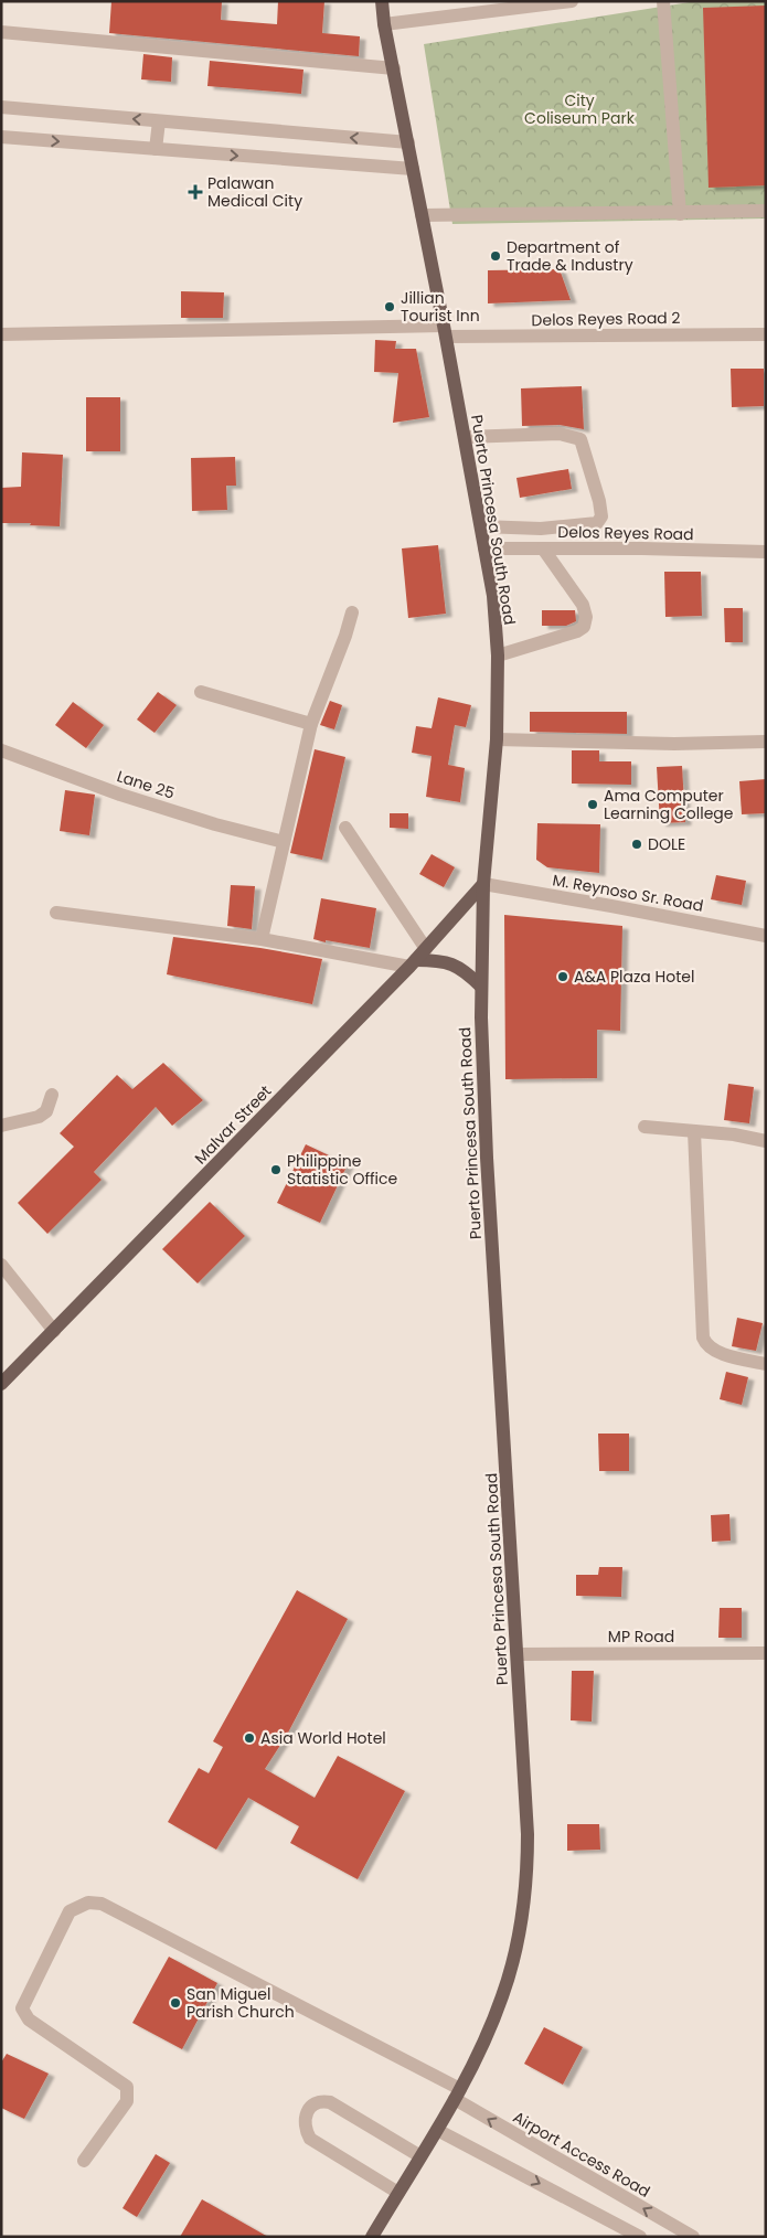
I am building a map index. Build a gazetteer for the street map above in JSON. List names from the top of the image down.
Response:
{
  "streets": {
    "main road": ["Puerto Princesa South Road", "Malvar Street"],
    "street": [
      "Delos Reyes Road 2",
      "Delos Reyes Road",
      "Lane 25",
      "M. Reynoso Sr. Road",
      "MP Road",
      "Airport Access Road"
    ]
  },
  "crossings": [
    ["Delos Reyes Road 2", "Puerto Princesa South Road"],
    ["Puerto Princesa South Road", "Delos Reyes Road"],
    ["Puerto Princesa South Road", "M. Reynoso Sr. Road"],
    ["Puerto Princesa South Road", "Malvar Street"],
    ["Puerto Princesa South Road", "MP Road"],
    ["Puerto Princesa South Road", "Airport Access Road"],
    ["M. Reynoso Sr. Road", "Malvar Street"]
  ],
  "parks": ["City Coliseum Park"],
  "places": {
    "health": ["Palawan Medical City"],
    "other": [
      "Department of Trade & Industry",
      "Jillian Tourist Inn",
      "Ama Computer Learning College",
      "DOLE",
      "A&A Plaza Hotel",
      "Philippine Statistic Office",
      "Asia World Hotel",
      "San Miguel Parish Church"
    ]
  }
}
